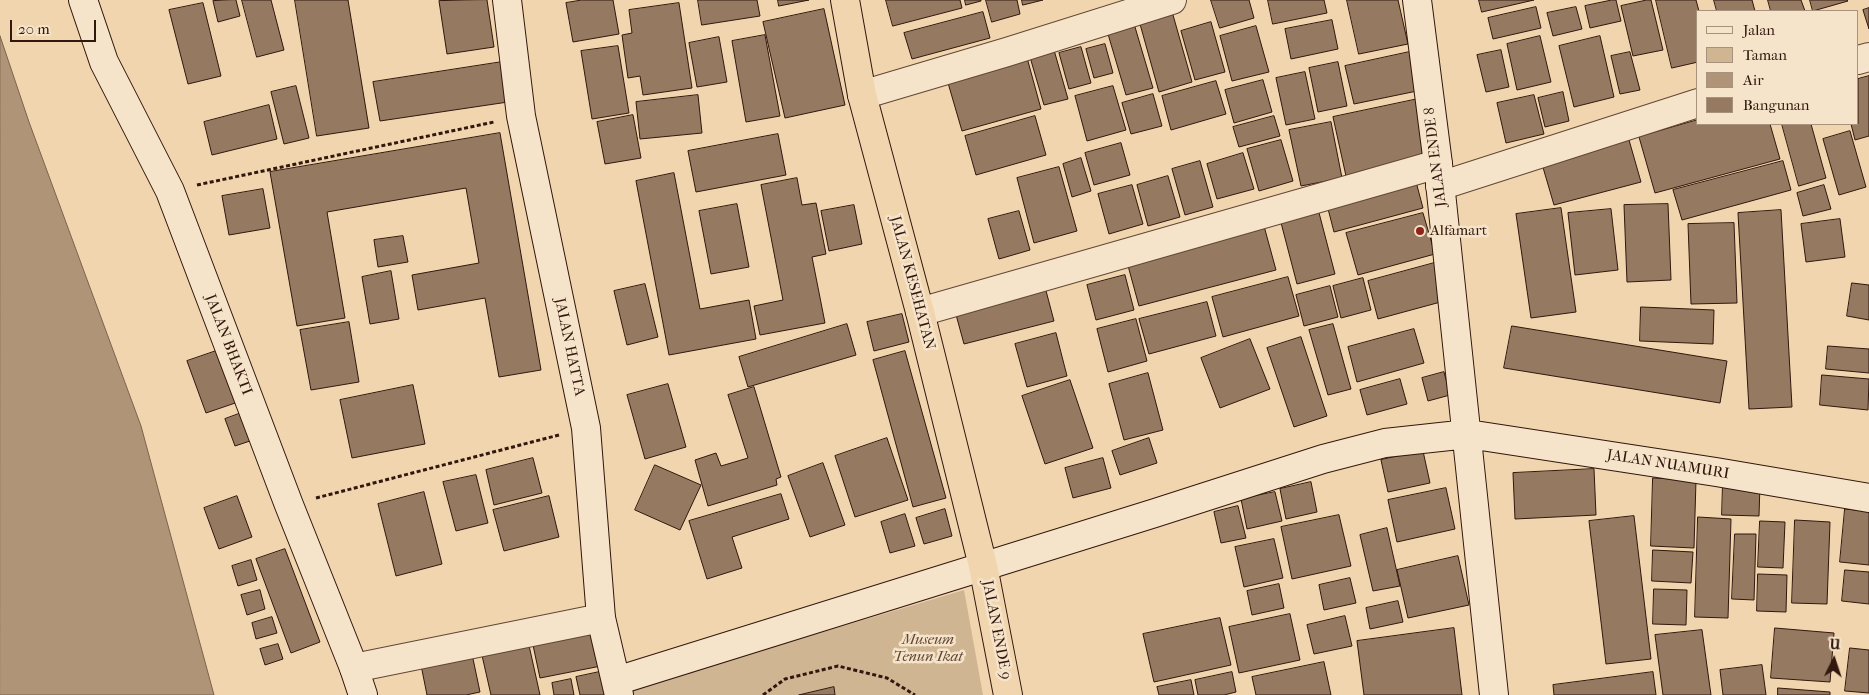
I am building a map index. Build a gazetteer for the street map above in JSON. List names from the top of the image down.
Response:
{
  "streets": {
    "highway": ["JALAN KESEHATAN", "JALAN ENDE 9"],
    "street": [
      "JALAN ENDE 8",
      "JALAN BHAKTI",
      "JALAN HATTA",
      "JALAN NUAMURI"
    ]
  },
  "crossings": [
    ["JALAN ENDE 8", "JALAN NUAMURI"],
    ["JALAN KESEHATAN", "JALAN NUAMURI"],
    ["JALAN KESEHATAN", "JALAN ENDE 9"],
    ["JALAN HATTA", "JALAN NUAMURI"],
    ["JALAN NUAMURI", "JALAN ENDE 9"]
  ],
  "parks": ["Museum Tenun Ikat"],
  "places": ["Alfamart"],
  "legend": [
    "Jalan",
    "Taman",
    "Air",
    "Bangunan"
  ],
  "scale_bar": "20 m",
  "north": "top"
}
